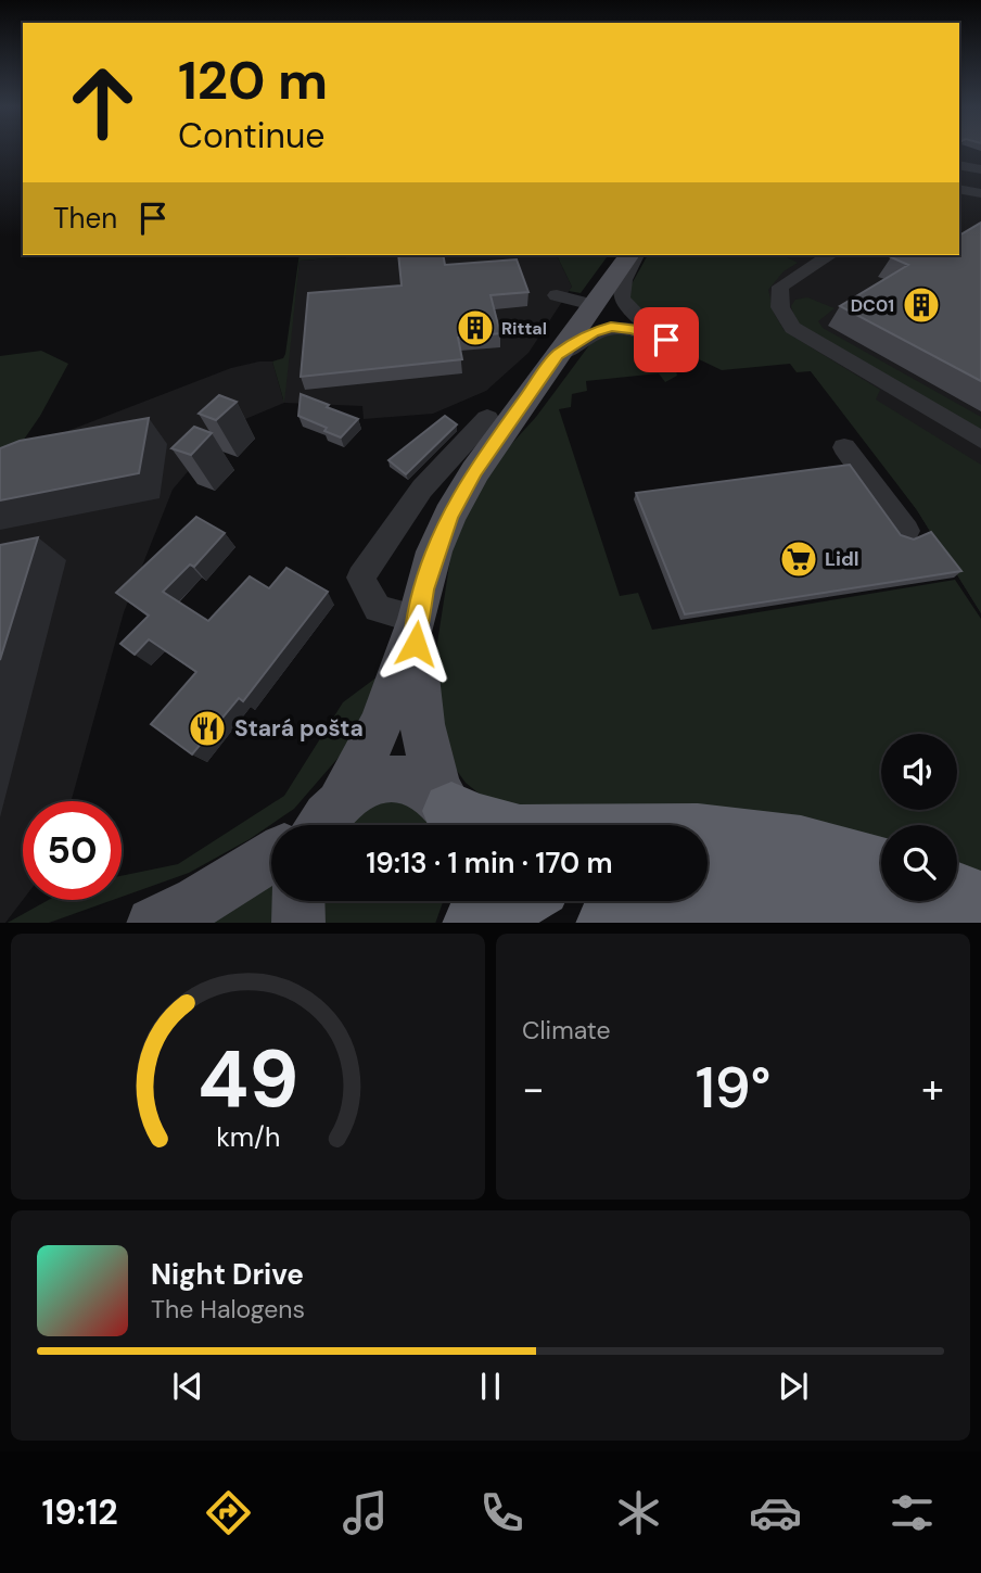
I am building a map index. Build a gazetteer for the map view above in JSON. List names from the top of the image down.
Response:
{
  "places": {
    "building": ["DC01", "Rittal"],
    "supermarket": ["Lidl"],
    "restaurant": ["Stará pošta"]
  },
  "page": {
    "turn": ["120 m", "Continue"],
    "then": "Then",
    "limit": "50",
    "trip": "19:13 · 1 min · 170 m",
    "tile": "Climate",
    "heat": ["−", "19°", "+"],
    "song": ["Night Drive", "The Halogens"],
    "tabs": "19:12",
    "gauge": ["49", "km/h"]
  }
}
